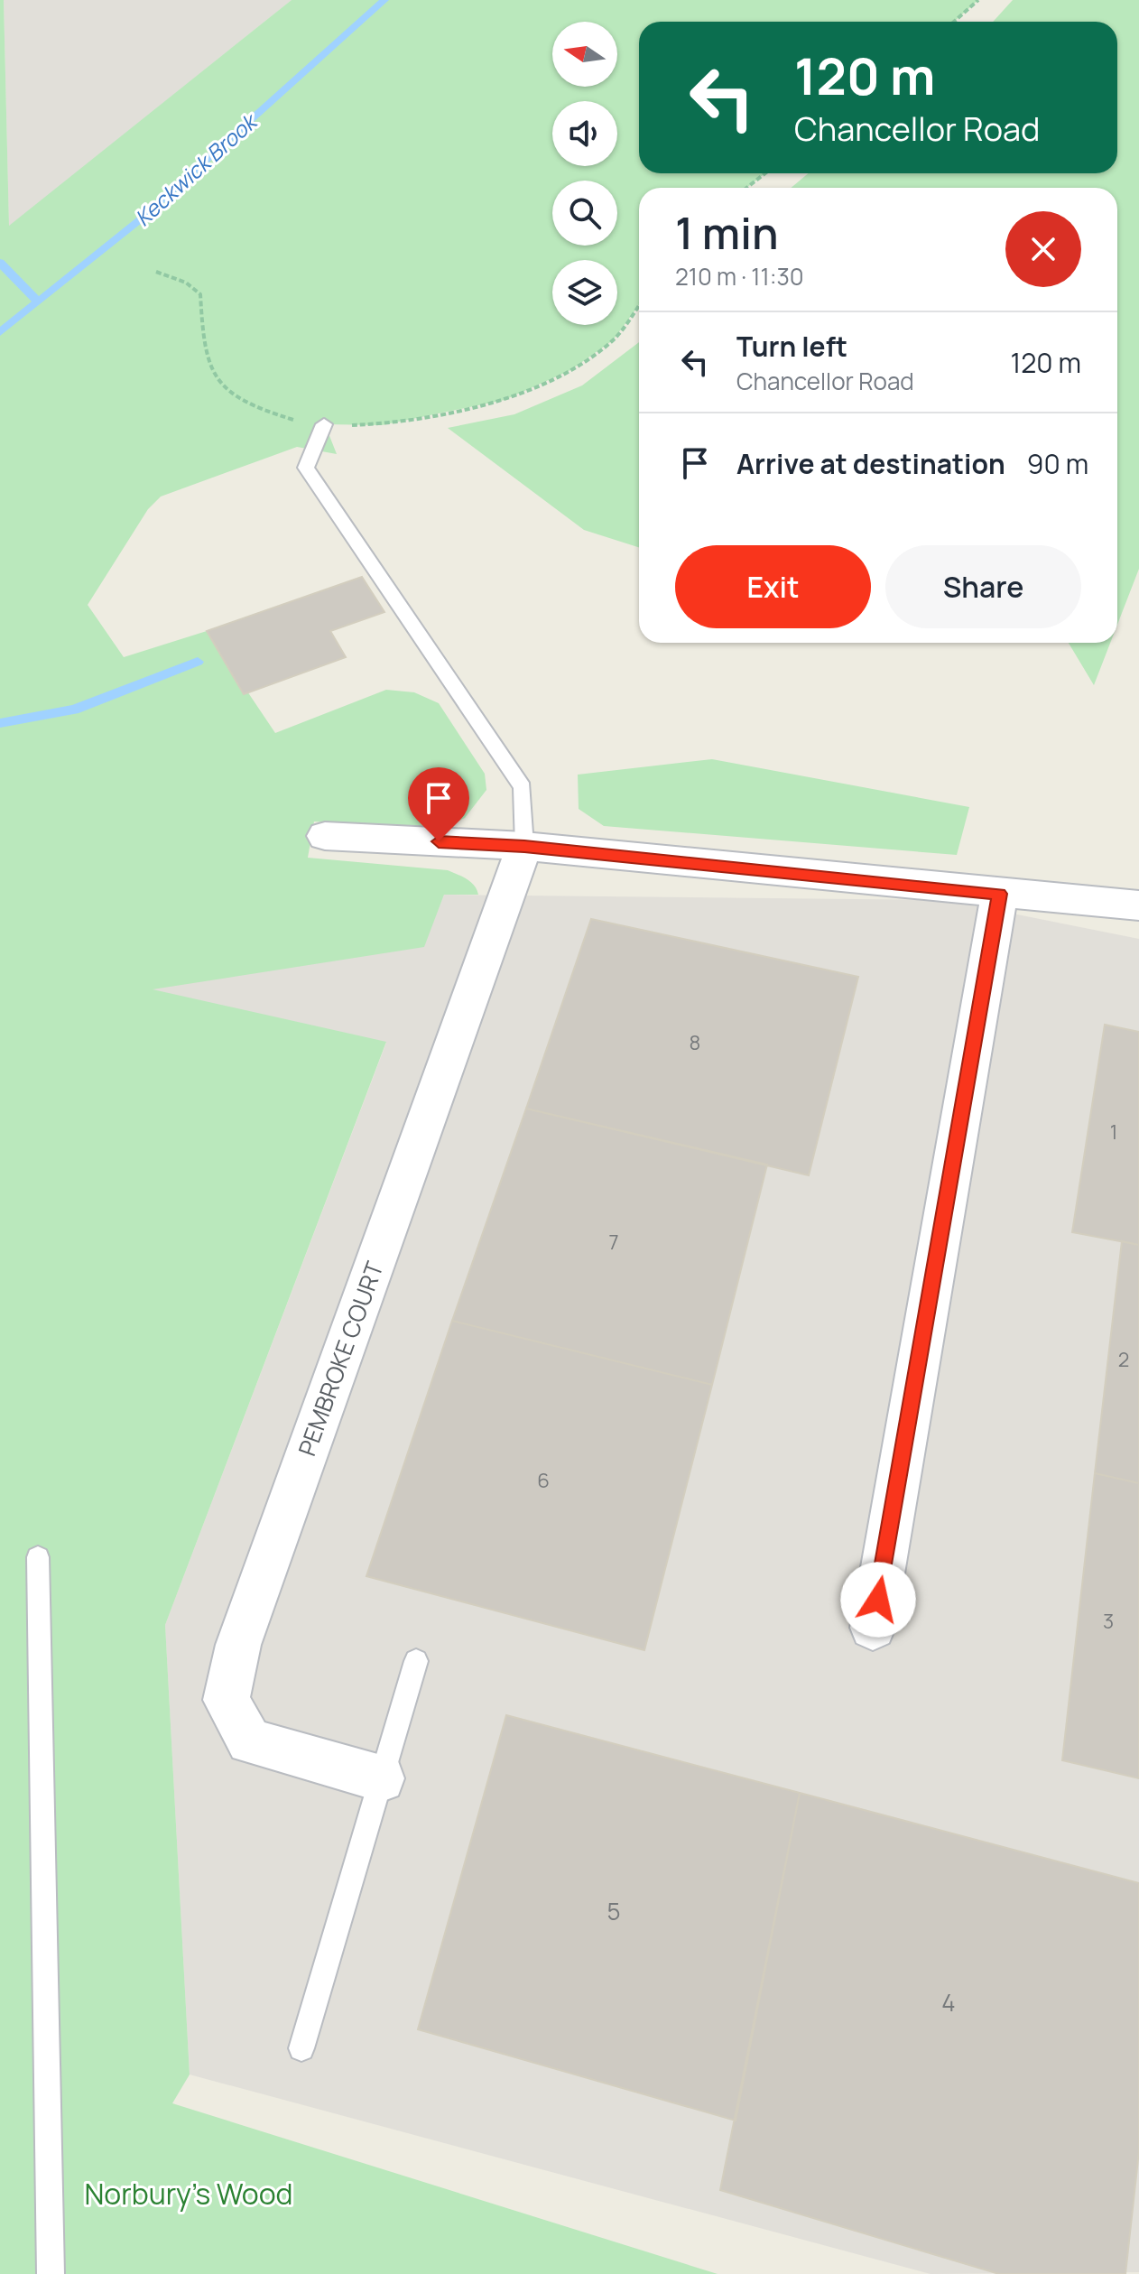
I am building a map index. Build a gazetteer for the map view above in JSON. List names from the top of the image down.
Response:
{
  "streets": {
    "street": ["PEMBROKE COURT"]
  },
  "water": ["Keckwick Brook"],
  "parks": ["Norbury's Wood"],
  "house_numbers": [
    "8",
    "1",
    "7",
    "2",
    "6",
    "3",
    "5",
    "4"
  ],
  "north": "left",
  "page": {
    "turn": ["120 m", "Chancellor Road"],
    "heading": ["1 min", "210 m · 11:30"],
    "list": [
      {
        "name": "Turn left",
        "note": "Chancellor Road",
        "value": "120 m"
      },
      {
        "name": "Arrive at destination",
        "value": "90 m"
      }
    ],
    "buttons": ["Exit", "Share"]
  }
}
